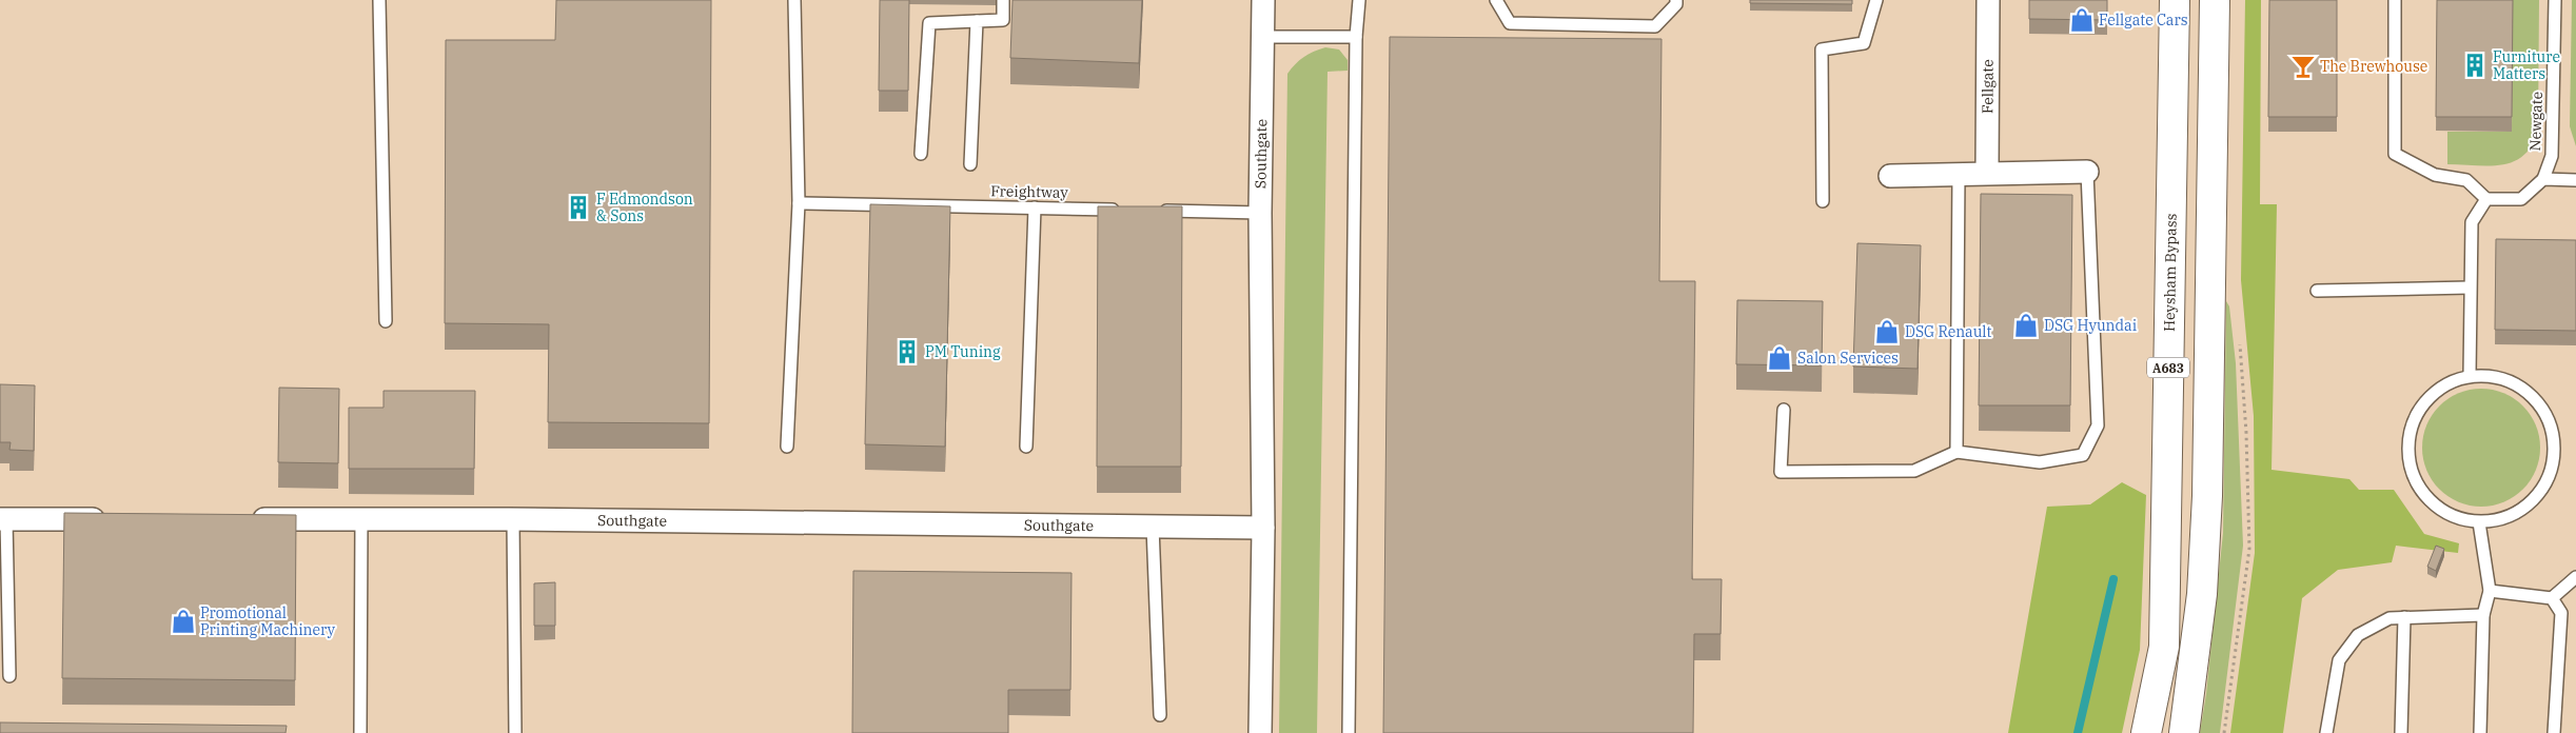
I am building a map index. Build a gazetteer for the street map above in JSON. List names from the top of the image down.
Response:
{
  "streets": {
    "highway": ["Heysham Bypass", "A683"],
    "street": ["Fellgate", "Southgate"],
    "lane": ["Newgate", "Freightway"]
  },
  "places": {
    "shop": [
      "Fellgate Cars",
      "DSG Hyundai",
      "DSG Renault",
      "Salon Services",
      "Promotional Printing Machinery"
    ],
    "building": ["Furniture Matters", "F Edmondson & Sons", "PM Tuning"],
    "bar": ["The Brewhouse"]
  }
}
